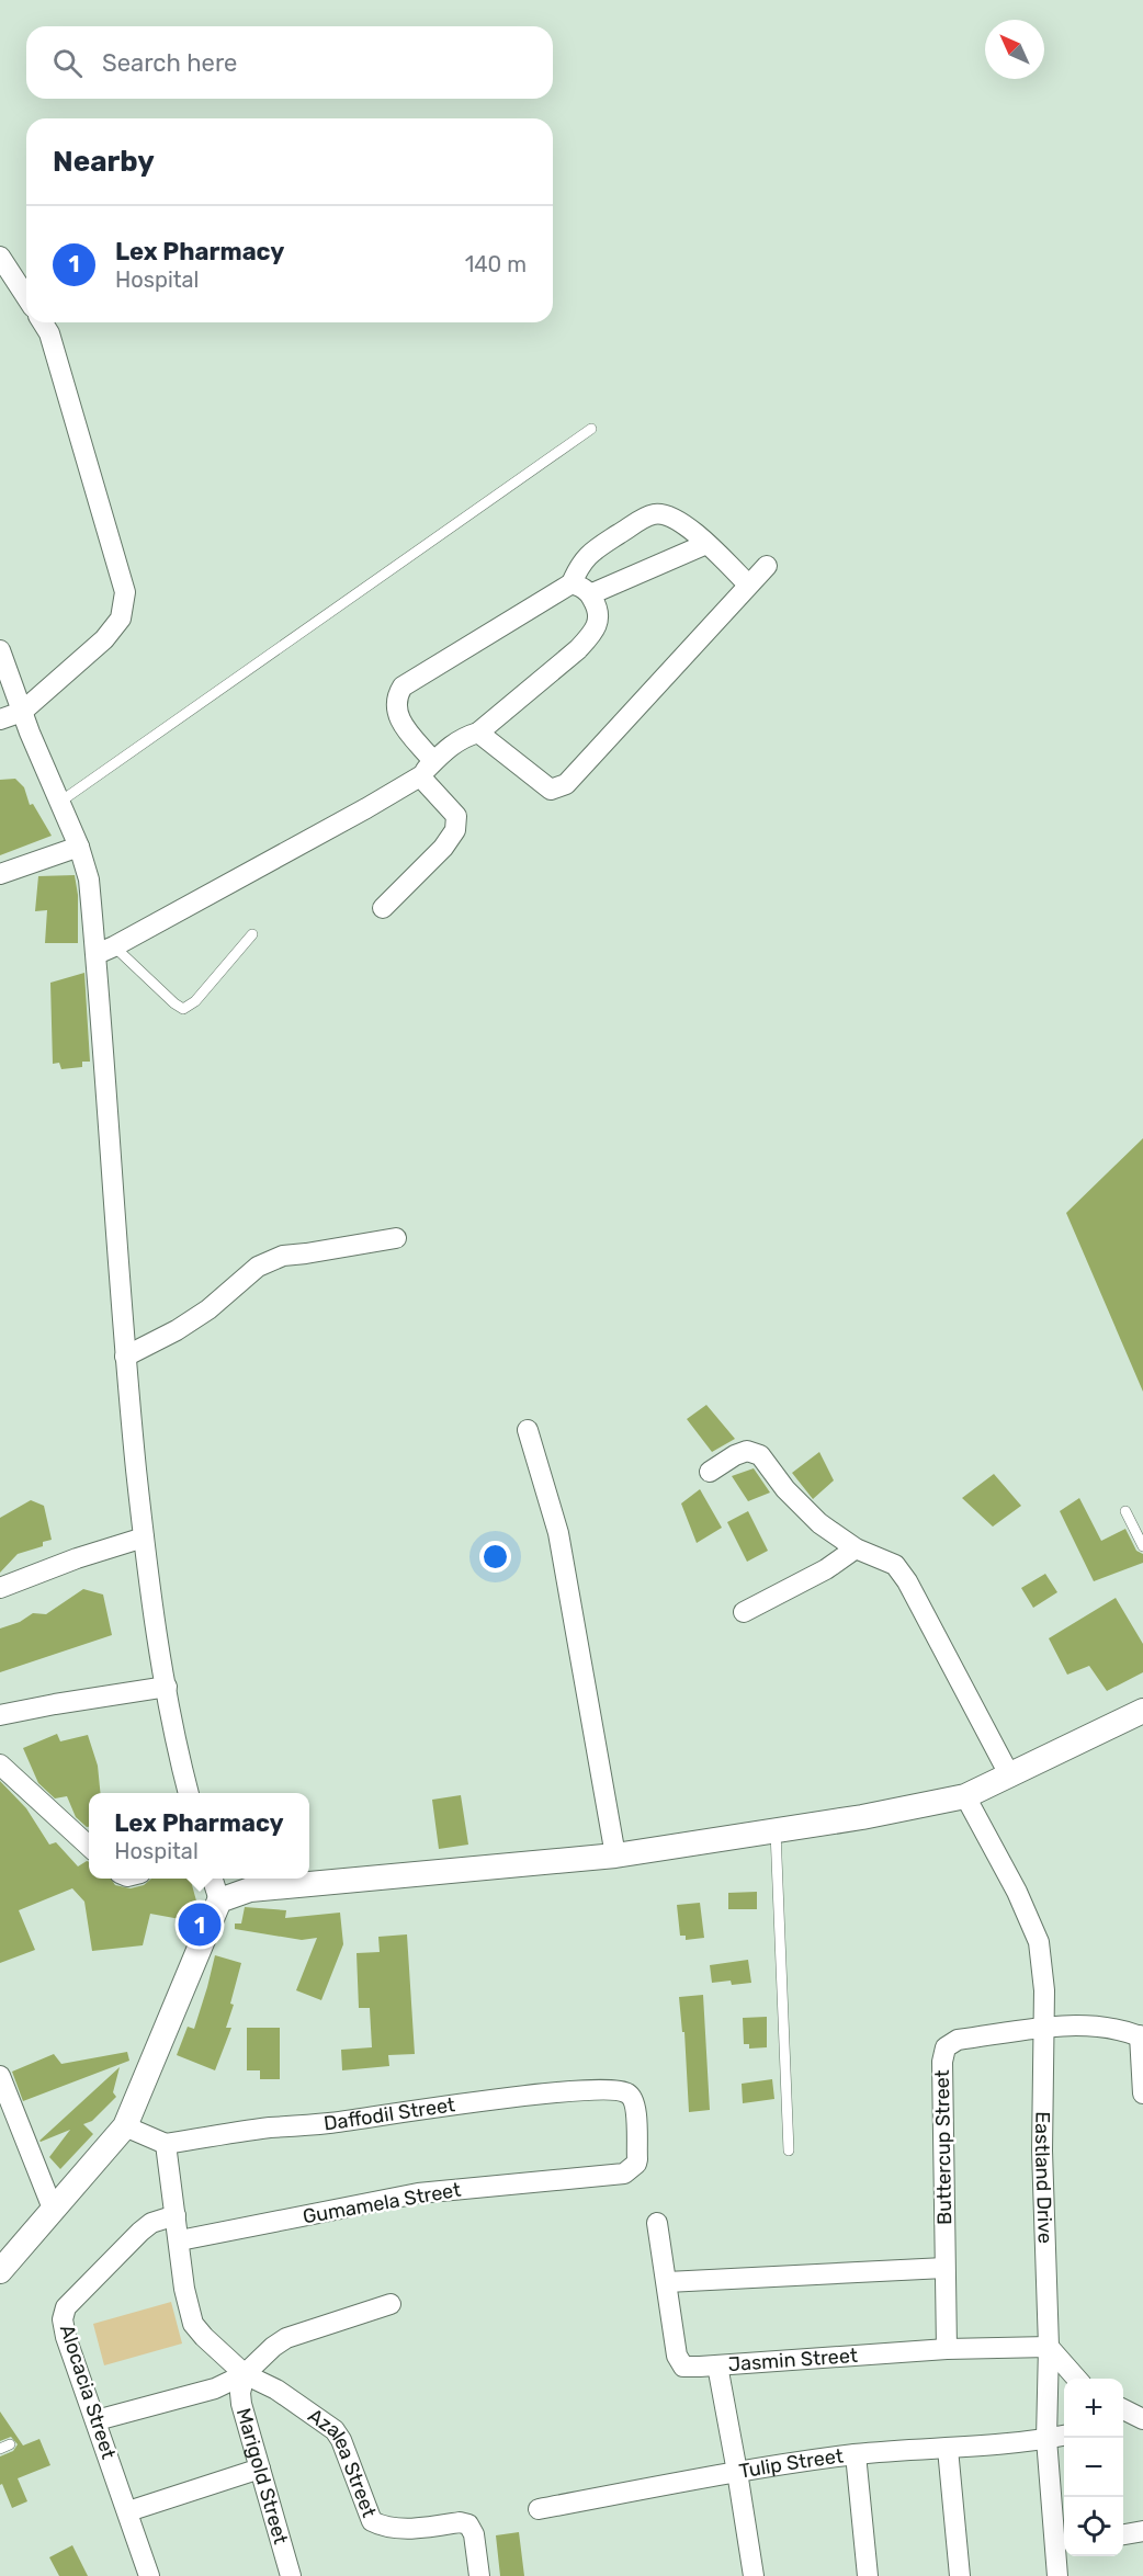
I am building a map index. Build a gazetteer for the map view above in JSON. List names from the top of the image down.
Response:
{
  "streets": {
    "street": [
      "Daffodil Street",
      "Buttercup Street",
      "Eastland Drive",
      "Gumamela Street",
      "Jasmin Street",
      "Alocacia Street",
      "Tulip Street",
      "Azalea Street",
      "Marigold Street"
    ]
  },
  "crossings": [
    ["Daffodil Street", "Gumamela Street"],
    ["Buttercup Street", "Eastland Drive"],
    ["Buttercup Street", "Jasmin Street"],
    ["Eastland Drive", "Jasmin Street"],
    ["Eastland Drive", "Tulip Street"],
    ["Azalea Street", "Marigold Street"]
  ],
  "north": "top left",
  "page": {
    "search": "Search here",
    "heading": "Nearby",
    "list": [
      {
        "mark": "1",
        "name": "Lex Pharmacy",
        "note": "Hospital",
        "value": "140 m"
      }
    ],
    "popup": ["Lex Pharmacy", "Hospital"],
    "pins": "1",
    "map_buttons": ["+", "−"]
  }
}
